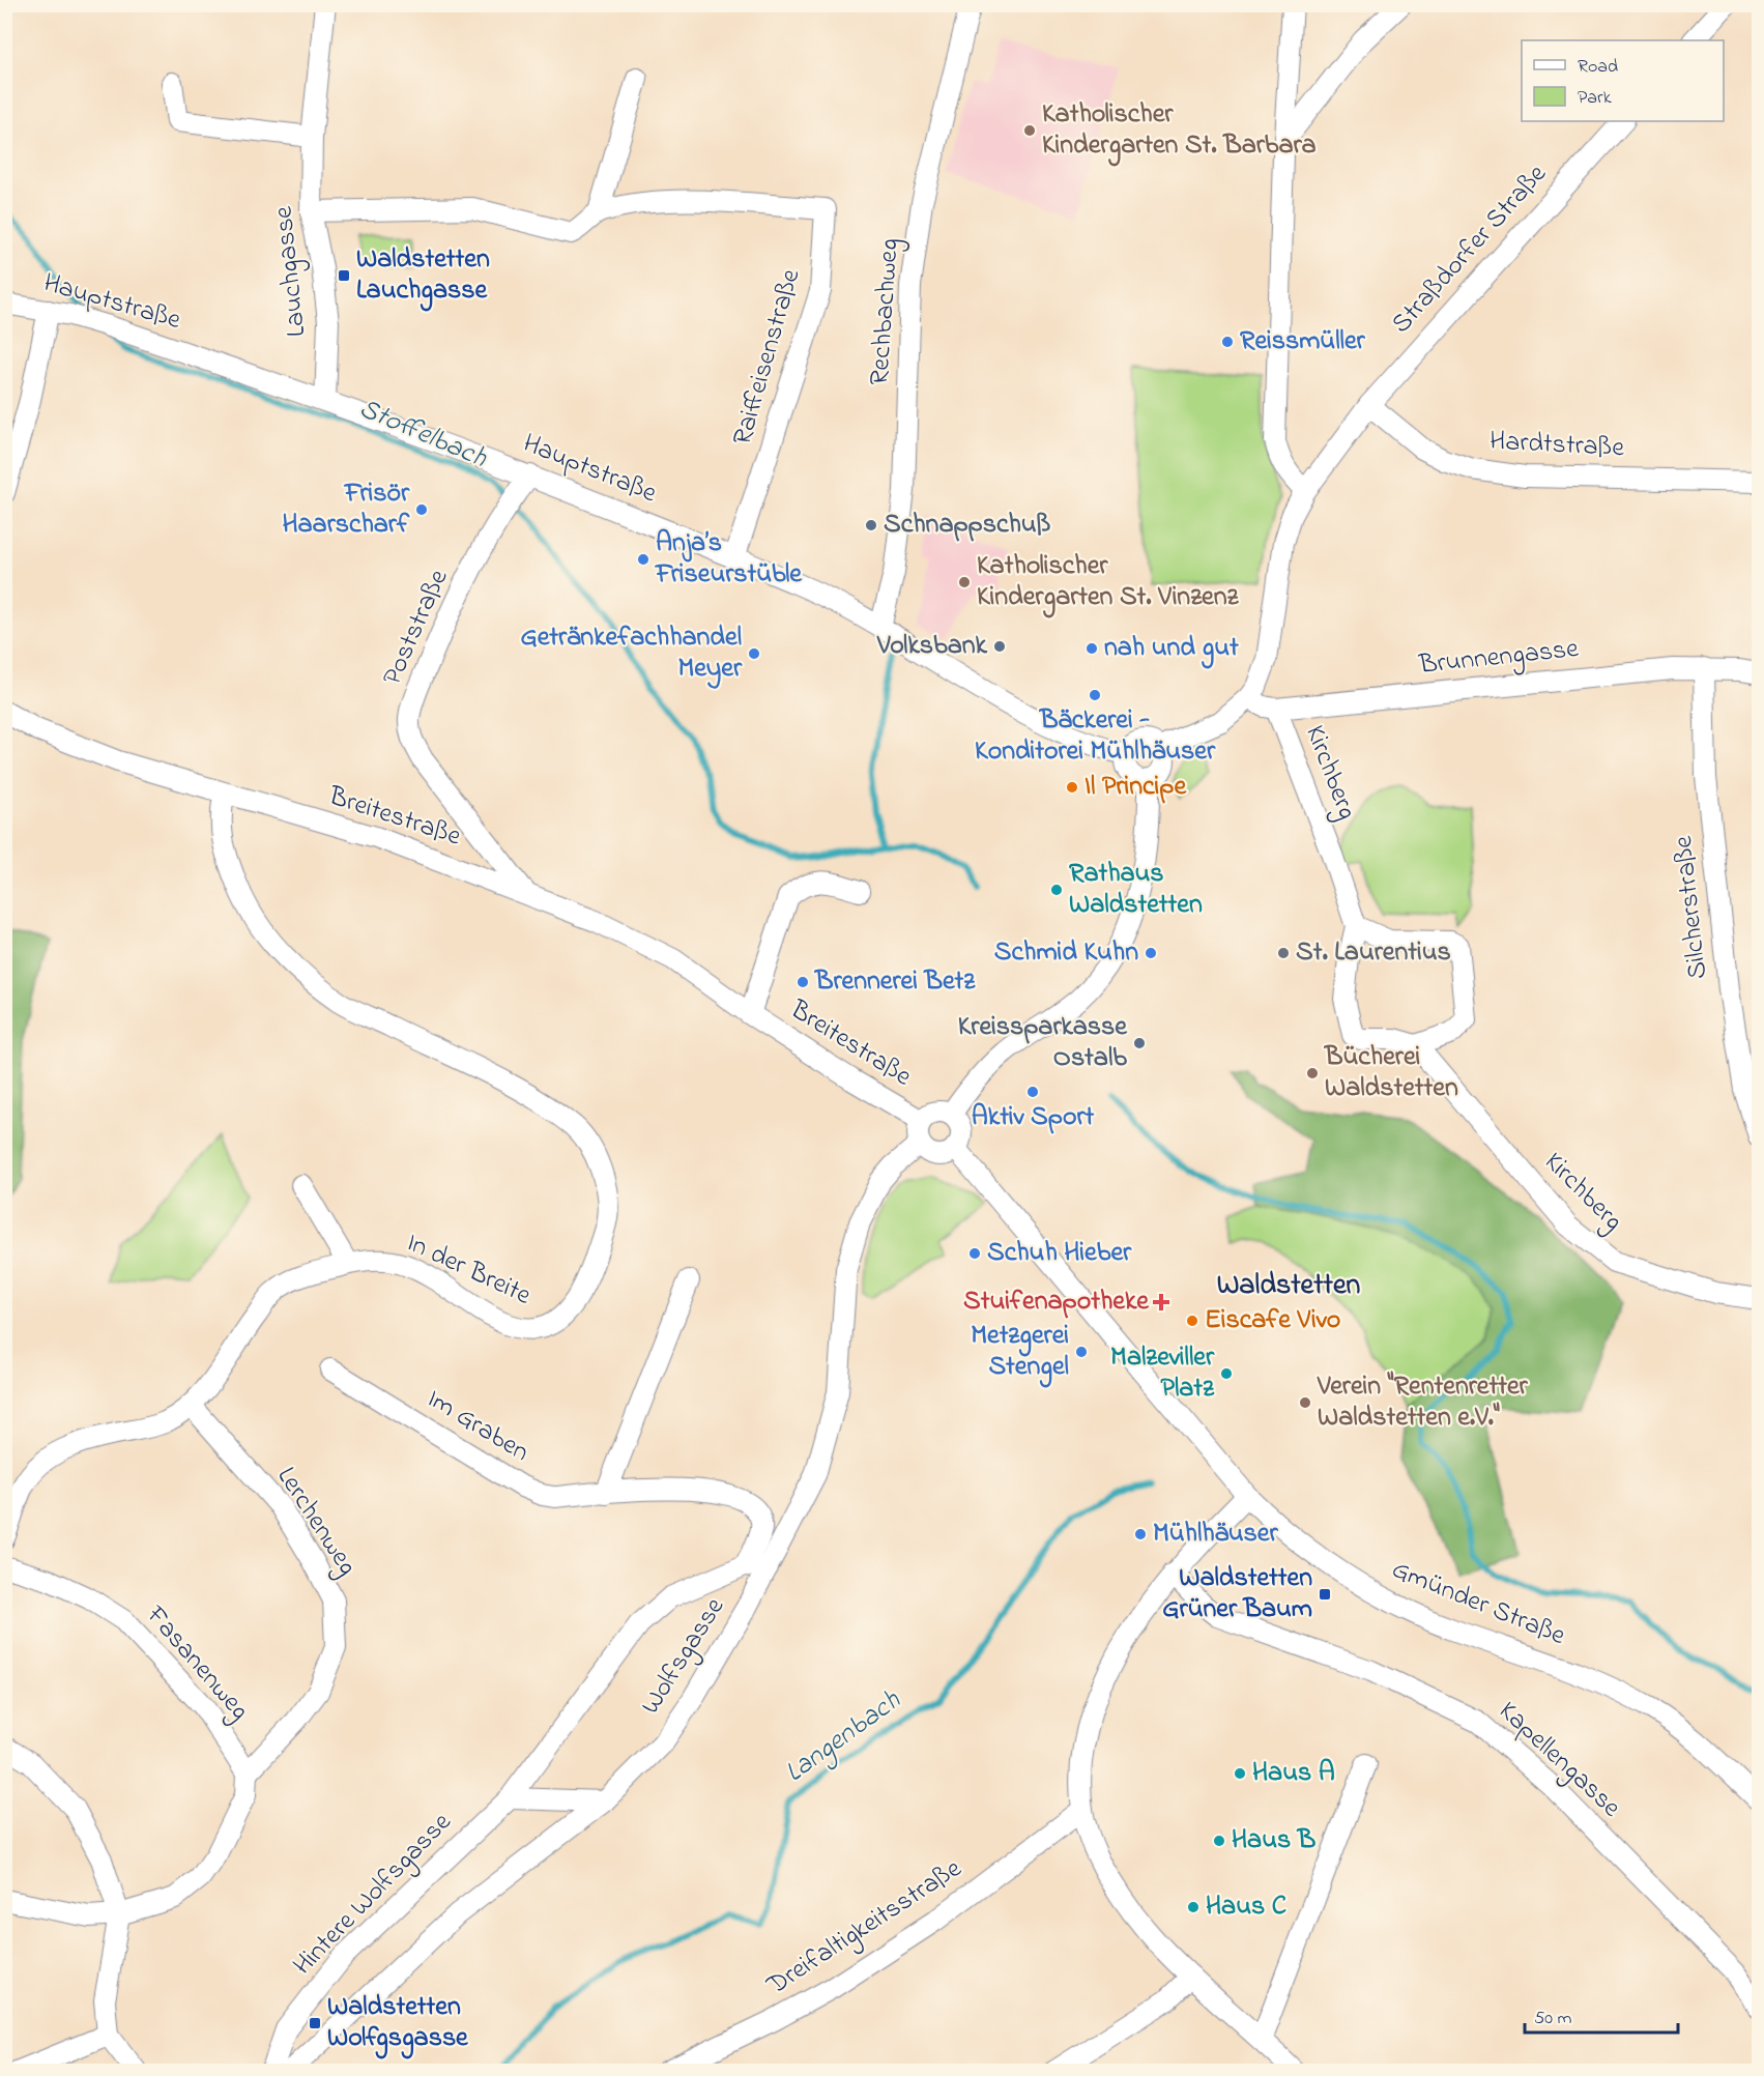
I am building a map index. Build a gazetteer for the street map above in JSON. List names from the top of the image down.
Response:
{
  "streets": {
    "street": [
      "Straßdorfer Straße",
      "Lauchgasse",
      "Hauptstraße",
      "Rechbachweg",
      "Raiffeisenstraße",
      "Hardtstraße",
      "Poststraße",
      "Brunnengasse",
      "Kirchberg",
      "Breitestraße",
      "Silcherstraße",
      "In der Breite",
      "Im Graben",
      "Lerchenweg",
      "Gmünder Straße",
      "Wolfsgasse",
      "Fasanenweg",
      "Kapellengasse",
      "Hintere Wolfsgasse",
      "Dreifaltigkeitsstraße"
    ]
  },
  "crossings": [
    ["Straßdorfer Straße", "Hauptstraße"],
    ["Straßdorfer Straße", "Hardtstraße"],
    ["Straßdorfer Straße", "Brunnengasse"],
    ["Lauchgasse", "Hauptstraße"],
    ["Lauchgasse", "Raiffeisenstraße"],
    ["Hauptstraße", "Rechbachweg"],
    ["Hauptstraße", "Raiffeisenstraße"],
    ["Hauptstraße", "Poststraße"],
    ["Poststraße", "Breitestraße"],
    ["Brunnengasse", "Kirchberg"],
    ["Brunnengasse", "Silcherstraße"],
    ["Breitestraße", "In der Breite"],
    ["Breitestraße", "Gmünder Straße"],
    ["Breitestraße", "Wolfsgasse"],
    ["In der Breite", "Lerchenweg"],
    ["Im Graben", "Hintere Wolfsgasse"],
    ["Lerchenweg", "Fasanenweg"],
    ["Gmünder Straße", "Wolfsgasse"]
  ],
  "districts": ["Waldstetten"],
  "water": ["Stoffelbach", "Langenbach"],
  "places": {
    "other": [
      "Katholischer Kindergarten St. Barbara",
      "Reissmüller",
      "Frisör Haarscharf",
      "Schnappschuß",
      "Anja’s Friseurstüble",
      "Katholischer Kindergarten St. Vinzenz",
      "Volksbank",
      "nah und gut",
      "Getränkefachhandel Meyer",
      "Bäckerei - Konditorei Mühlhäuser",
      "Il Principe",
      "Rathaus Waldstetten",
      "Schmid Kuhn",
      "St. Laurentius",
      "Brennerei Betz",
      "Kreissparkasse Ostalb",
      "Bücherei Waldstetten",
      "Aktiv Sport",
      "Schuh Hieber",
      "Eiscafe Vivo",
      "Metzgerei Stengel",
      "Malzeviller Platz",
      "Verein \"Rentenretter Waldstetten e.V.\"",
      "Mühlhäuser",
      "Haus A",
      "Haus B",
      "Haus C"
    ],
    "transit": ["Waldstetten Lauchgasse", "Waldstetten Grüner Baum", "Waldstetten Wolfgsgasse"],
    "health": ["Stuifenapotheke"]
  },
  "legend": ["Road", "Park"],
  "scale_bar": "50 m"
}
